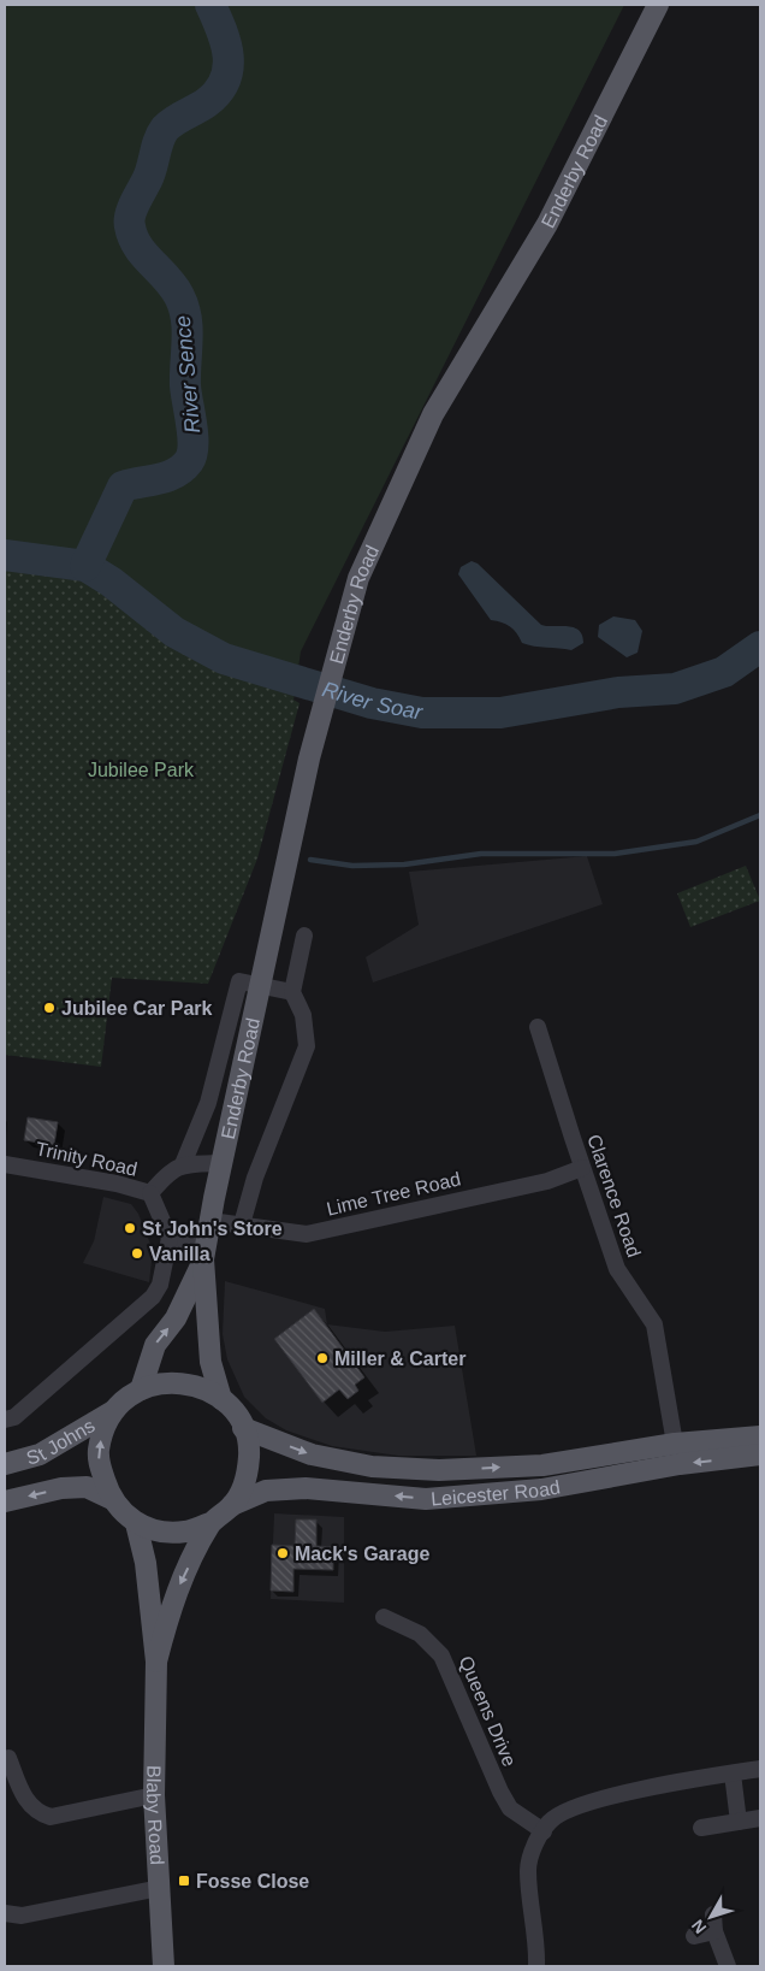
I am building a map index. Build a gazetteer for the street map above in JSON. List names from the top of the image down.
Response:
{
  "streets": {
    "main road": [
      "Enderby Road",
      "St Johns",
      "Leicester Road",
      "Blaby Road"
    ],
    "street": [
      "Trinity Road",
      "Lime Tree Road",
      "Clarence Road",
      "Queens Drive"
    ]
  },
  "crossings": [
    ["Enderby Road", "Lime Tree Road"],
    ["Enderby Road", "St Johns"],
    ["Enderby Road", "Leicester Road"],
    ["Enderby Road", "Blaby Road"],
    ["Lime Tree Road", "Clarence Road"],
    ["Clarence Road", "Leicester Road"],
    ["St Johns", "Leicester Road"],
    ["St Johns", "Blaby Road"],
    ["Leicester Road", "Blaby Road"]
  ],
  "water": ["River Sence", "River Soar"],
  "parks": ["Jubilee Park"],
  "places": {
    "other": [
      "Jubilee Car Park",
      "St John's Store",
      "Vanilla",
      "Miller & Carter",
      "Mack's Garage"
    ],
    "transit": ["Fosse Close"]
  },
  "north": "bottom left"
}
